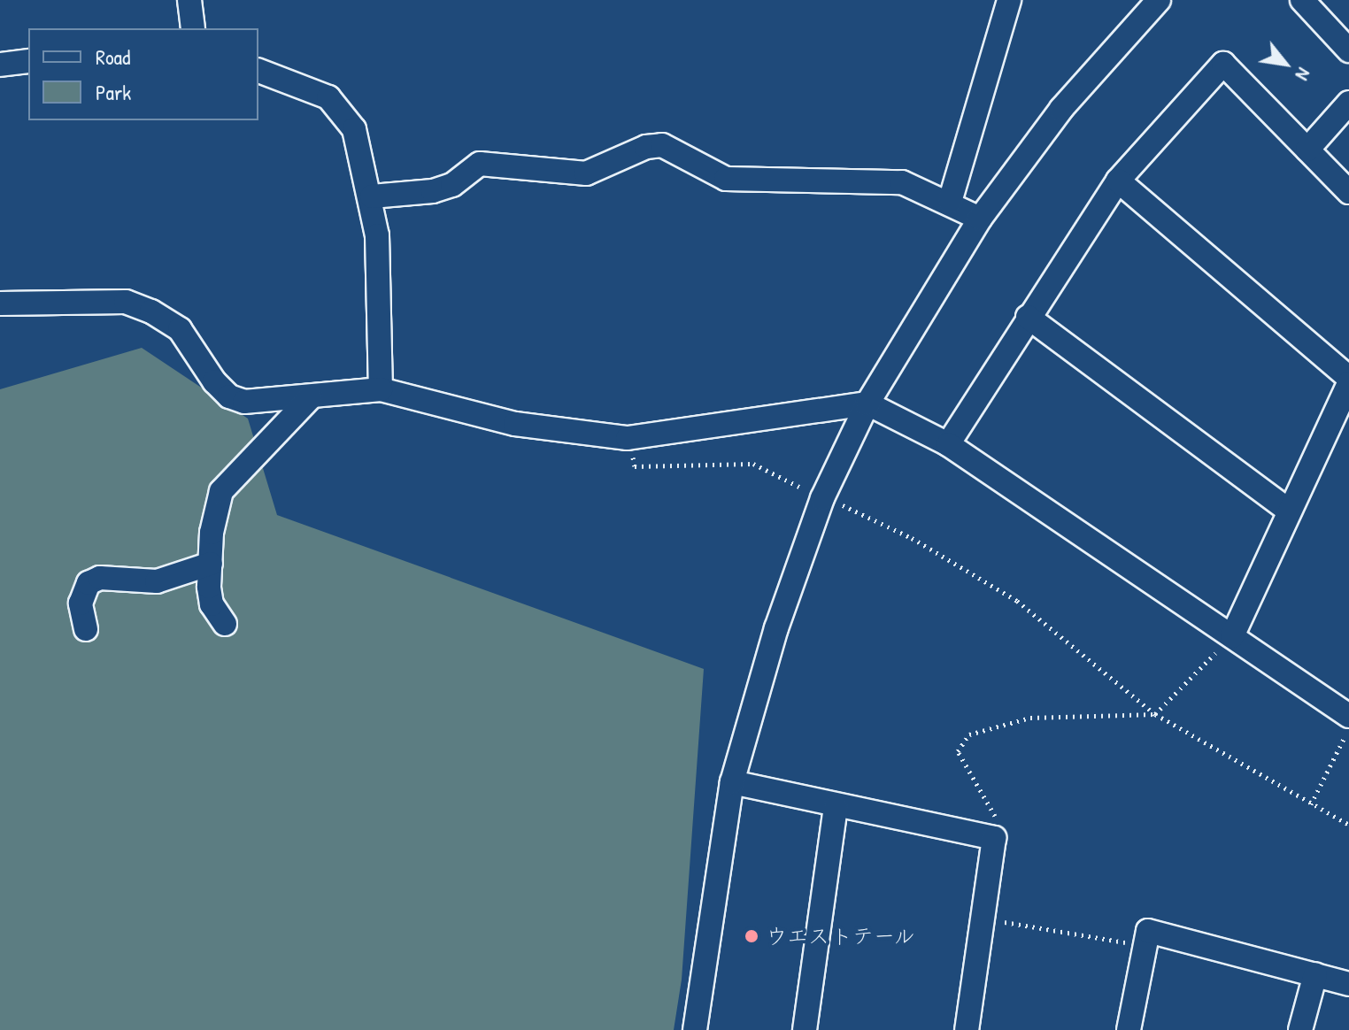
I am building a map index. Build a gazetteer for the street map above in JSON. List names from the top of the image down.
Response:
{
  "places": ["ウエストテール"],
  "legend": ["Road", "Park"],
  "north": "bottom right"
}
